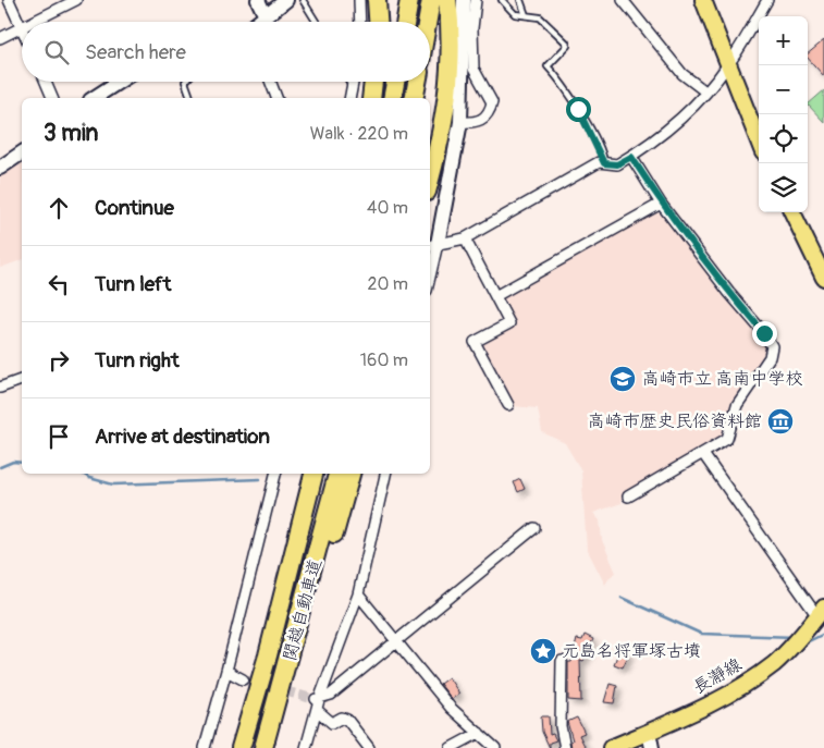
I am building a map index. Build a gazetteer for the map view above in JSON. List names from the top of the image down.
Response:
{
  "streets": {
    "highway": ["関越自動車道"],
    "main road": ["長瀞線"]
  },
  "places": {
    "school or university": ["高崎市立 高南中学校"],
    "museum": ["高崎市歴史民俗資料館"],
    "place": ["元島名将軍塚古墳"]
  },
  "page": {
    "map_buttons": ["+", "−"],
    "search": "Search here",
    "heading": ["3 min", "Walk · 220 m"],
    "list": [
      ["Continue", "40 m"],
      ["Turn left", "20 m"],
      ["Turn right", "160 m"],
      "Arrive at destination"
    ]
  }
}
